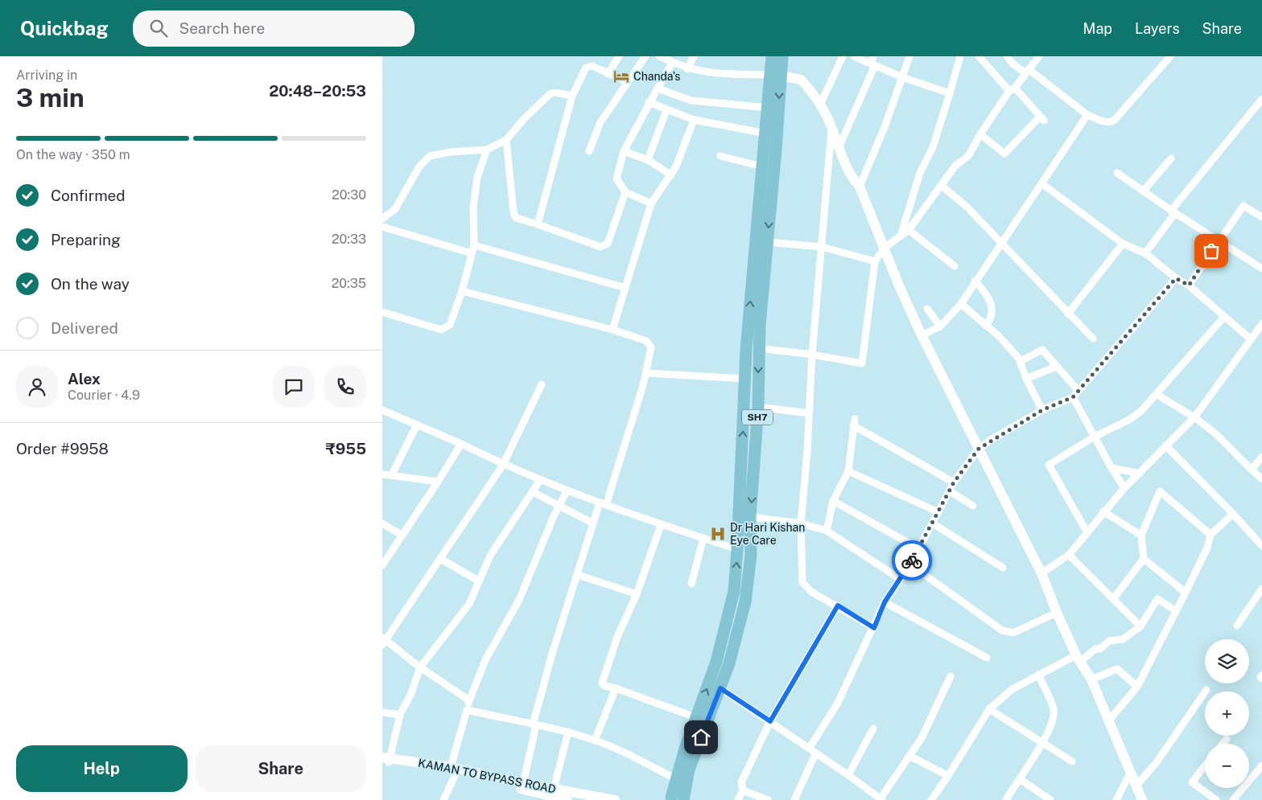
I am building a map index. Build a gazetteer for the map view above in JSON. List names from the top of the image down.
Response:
{
  "streets": {
    "main road": ["SH7"],
    "street": ["KAMAN TO BYPASS ROAD"]
  },
  "places": {
    "hotel": ["Chanda's"],
    "hospital": ["Dr Hari Kishan Eye Care"]
  },
  "page": {
    "header": "Quickbag",
    "search": "Search here",
    "nav": ["Map", "Layers", "Share"],
    "heading": ["3 min", "Arriving in", "20:48–20:53"],
    "panel": [
      "Alex",
      "Courier · 4.9",
      "Order #9958",
      "₹955"
    ],
    "bar": "On the way · 350 m",
    "list": [
      ["Confirmed", "20:30"],
      ["Preparing", "20:33"],
      ["On the way", "20:35"],
      "Delivered"
    ],
    "map_buttons": ["+", "−"],
    "buttons": ["Help", "Share"]
  }
}
